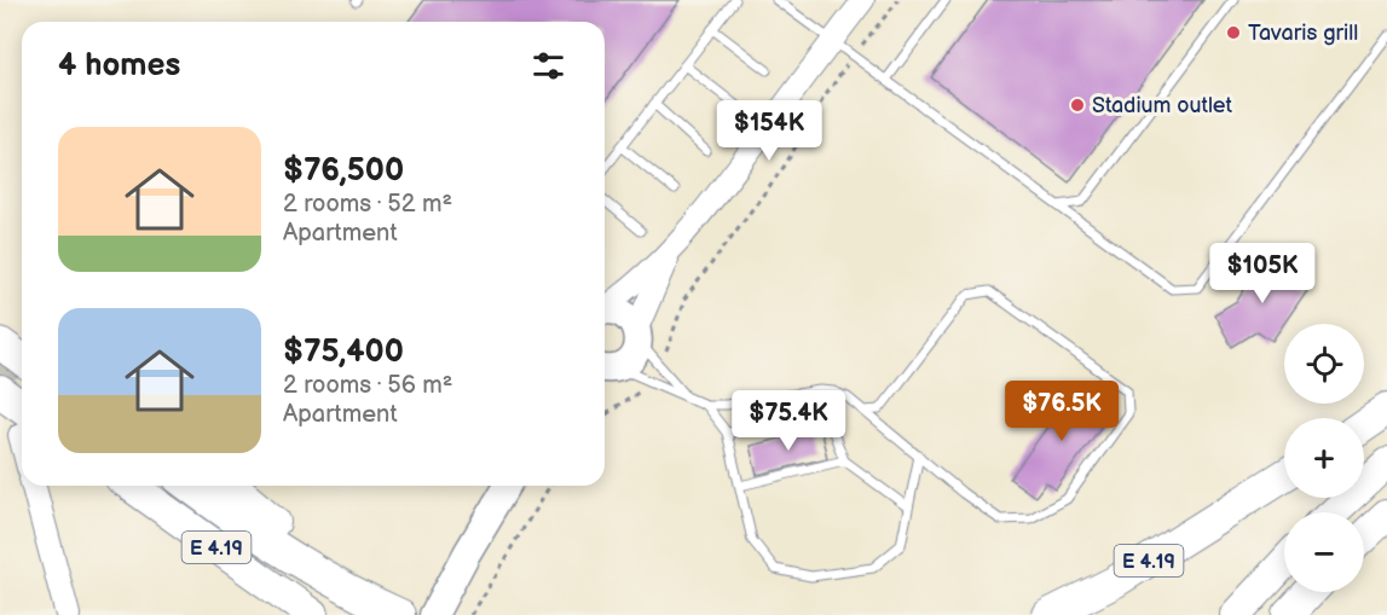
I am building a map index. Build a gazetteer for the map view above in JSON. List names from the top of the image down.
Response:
{
  "streets": {
    "highway": ["E 4.19"]
  },
  "places": ["Tavaris grill", "Stadium outlet"],
  "page": {
    "heading": "4 homes",
    "price": [
      "$154K",
      "$105K",
      "$76.5K",
      "$75.4K"
    ],
    "list": [
      {
        "name": "$76,500",
        "note": "2 rooms · 52 m² · Apartment"
      },
      {
        "name": "$75,400",
        "note": "2 rooms · 56 m² · Apartment"
      }
    ],
    "map_buttons": ["+", "−"]
  }
}
